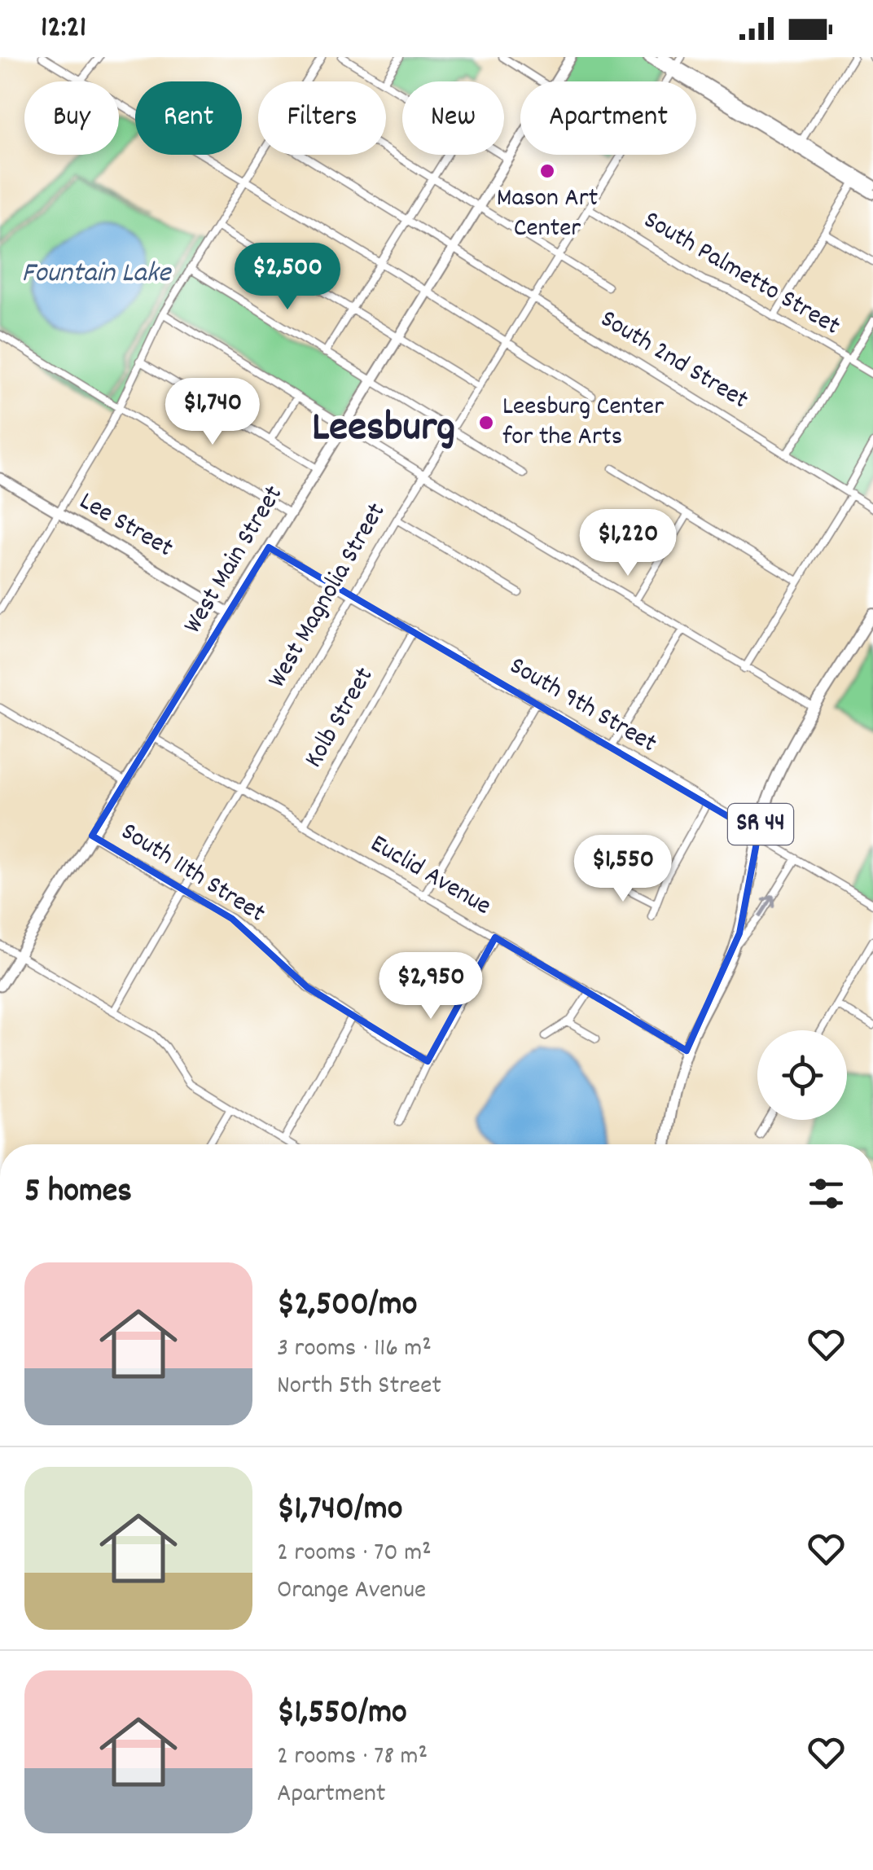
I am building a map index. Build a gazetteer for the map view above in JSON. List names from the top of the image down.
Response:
{
  "streets": {
    "main road": ["Lee Street", "West Main Street", "SR 44"],
    "street": [
      "South Palmetto Street",
      "South 2nd Street",
      "West Magnolia Street",
      "South 9th Street",
      "Kolb Street",
      "South 11th Street",
      "Euclid Avenue"
    ]
  },
  "crossings": [
    ["South Palmetto Street", "West Magnolia Street"],
    ["South 2nd Street", "West Main Street"],
    ["South 2nd Street", "West Magnolia Street"],
    ["Lee Street", "West Main Street"],
    ["West Main Street", "South 9th Street"],
    ["West Main Street", "South 11th Street"],
    ["West Main Street", "Euclid Avenue"],
    ["West Magnolia Street", "South 9th Street"],
    ["West Magnolia Street", "South 11th Street"],
    ["West Magnolia Street", "Euclid Avenue"],
    ["South 9th Street", "Kolb Street"],
    ["South 9th Street", "SR 44"],
    ["Kolb Street", "Euclid Avenue"],
    ["SR 44", "Euclid Avenue"]
  ],
  "districts": ["Leesburg"],
  "water": ["Fountain Lake"],
  "places": ["Mason Art Center", "Leesburg Center for the Arts"],
  "page": {
    "status": "12:21",
    "chip": [
      "Buy",
      "Rent",
      "Filters",
      "New",
      "Apartment"
    ],
    "price": [
      "$2,500",
      "$1,740",
      "$1,220",
      "$1,550",
      "$2,950"
    ],
    "heading": "5 homes",
    "list": [
      {
        "name": "$2,500/mo",
        "note": "3 rooms · 116 m² · North 5th Street"
      },
      {
        "name": "$1,740/mo",
        "note": "2 rooms · 70 m² · Orange Avenue"
      },
      {
        "name": "$1,550/mo",
        "note": "2 rooms · 78 m² · Apartment"
      }
    ]
  }
}
